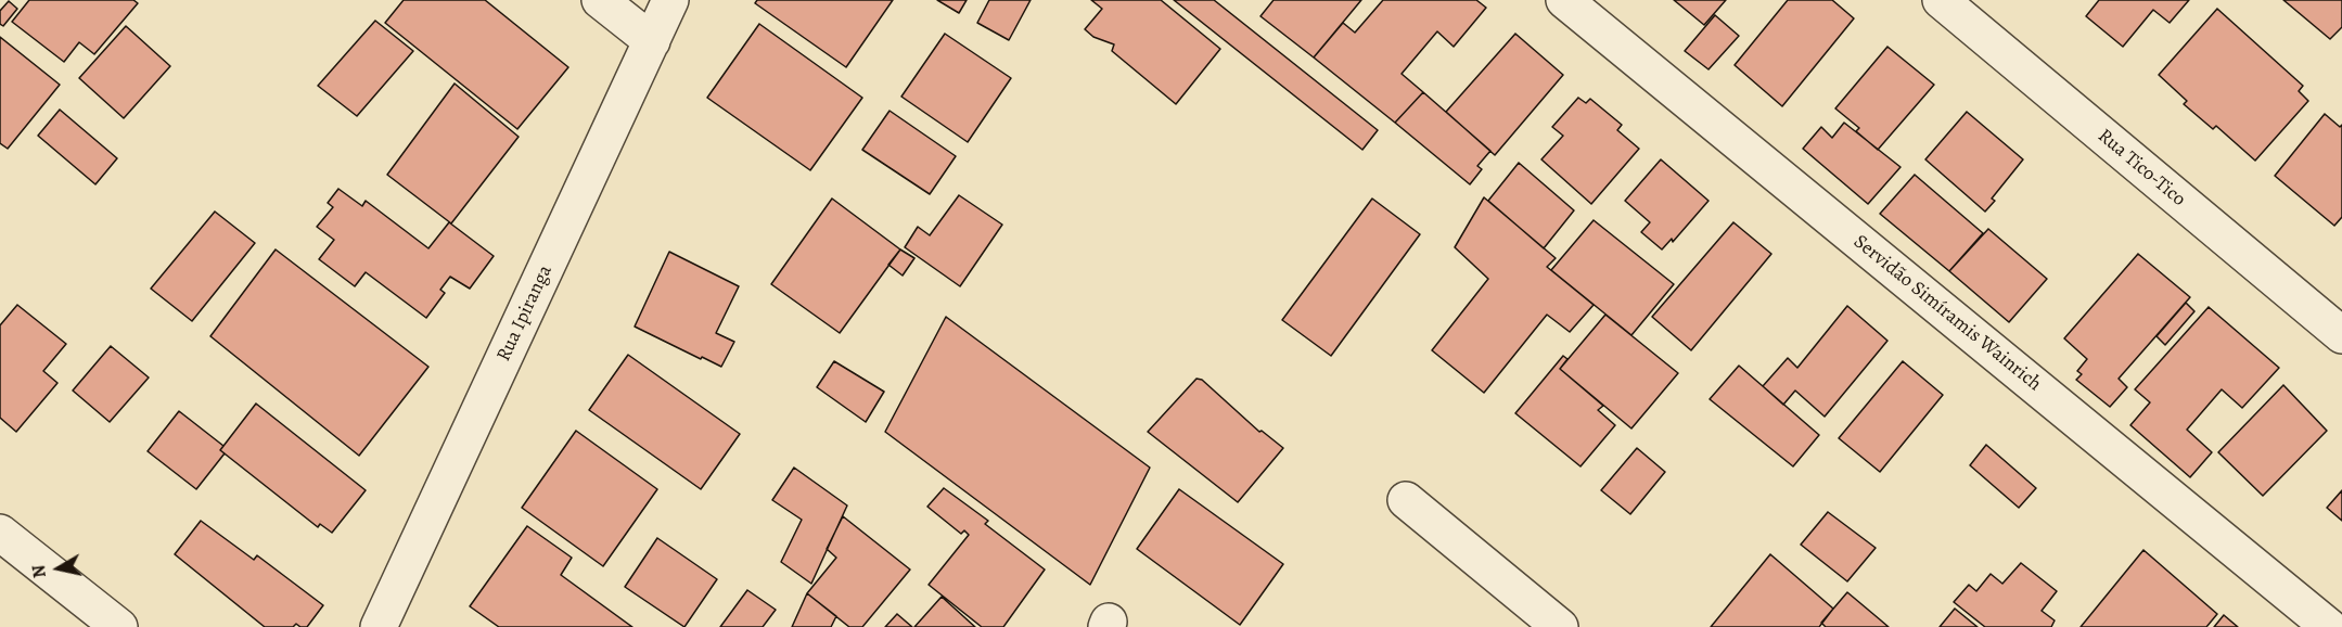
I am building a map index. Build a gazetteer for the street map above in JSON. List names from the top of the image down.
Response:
{
  "streets": {
    "street": ["Rua Tico-Tico", "Rua Ipiranga", "Servidão Simíramis Wainrich"]
  },
  "north": "left"
}
